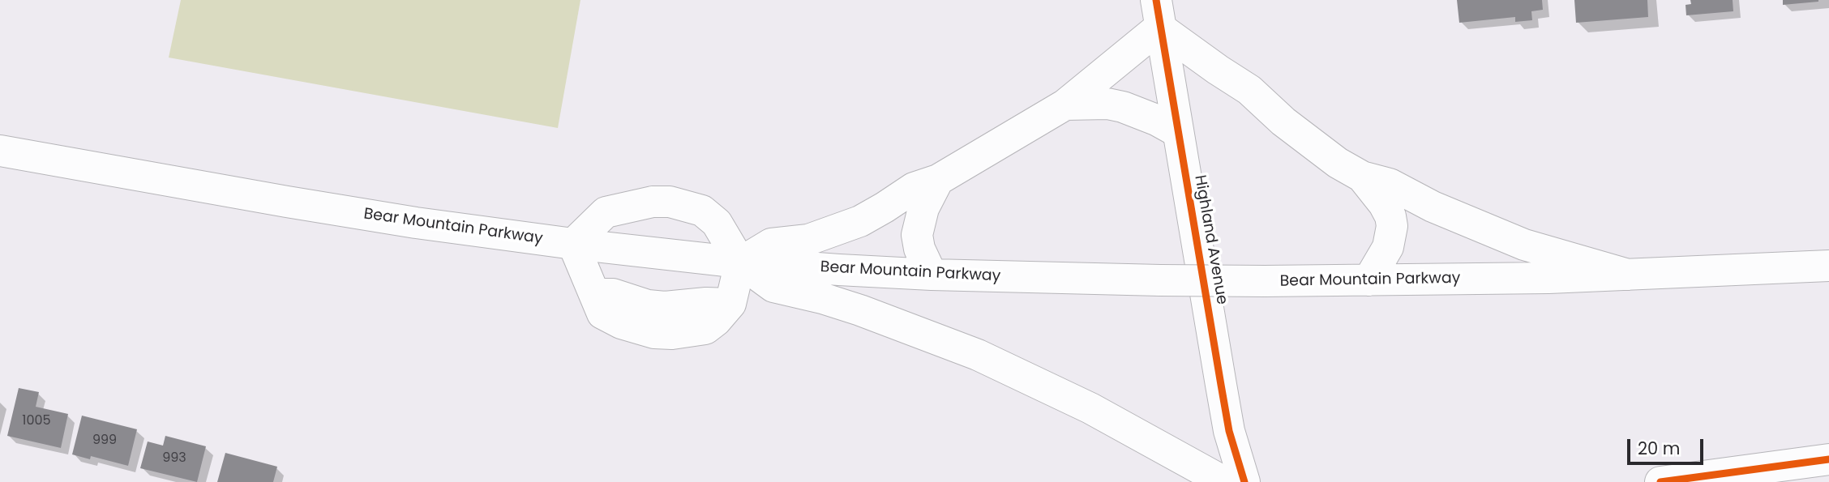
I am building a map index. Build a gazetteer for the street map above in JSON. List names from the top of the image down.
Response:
{
  "streets": {
    "main road": ["Bear Mountain Parkway", "Highland Avenue"]
  },
  "house_numbers": ["1005", "999", "993"],
  "scale_bar": "20 m"
}
